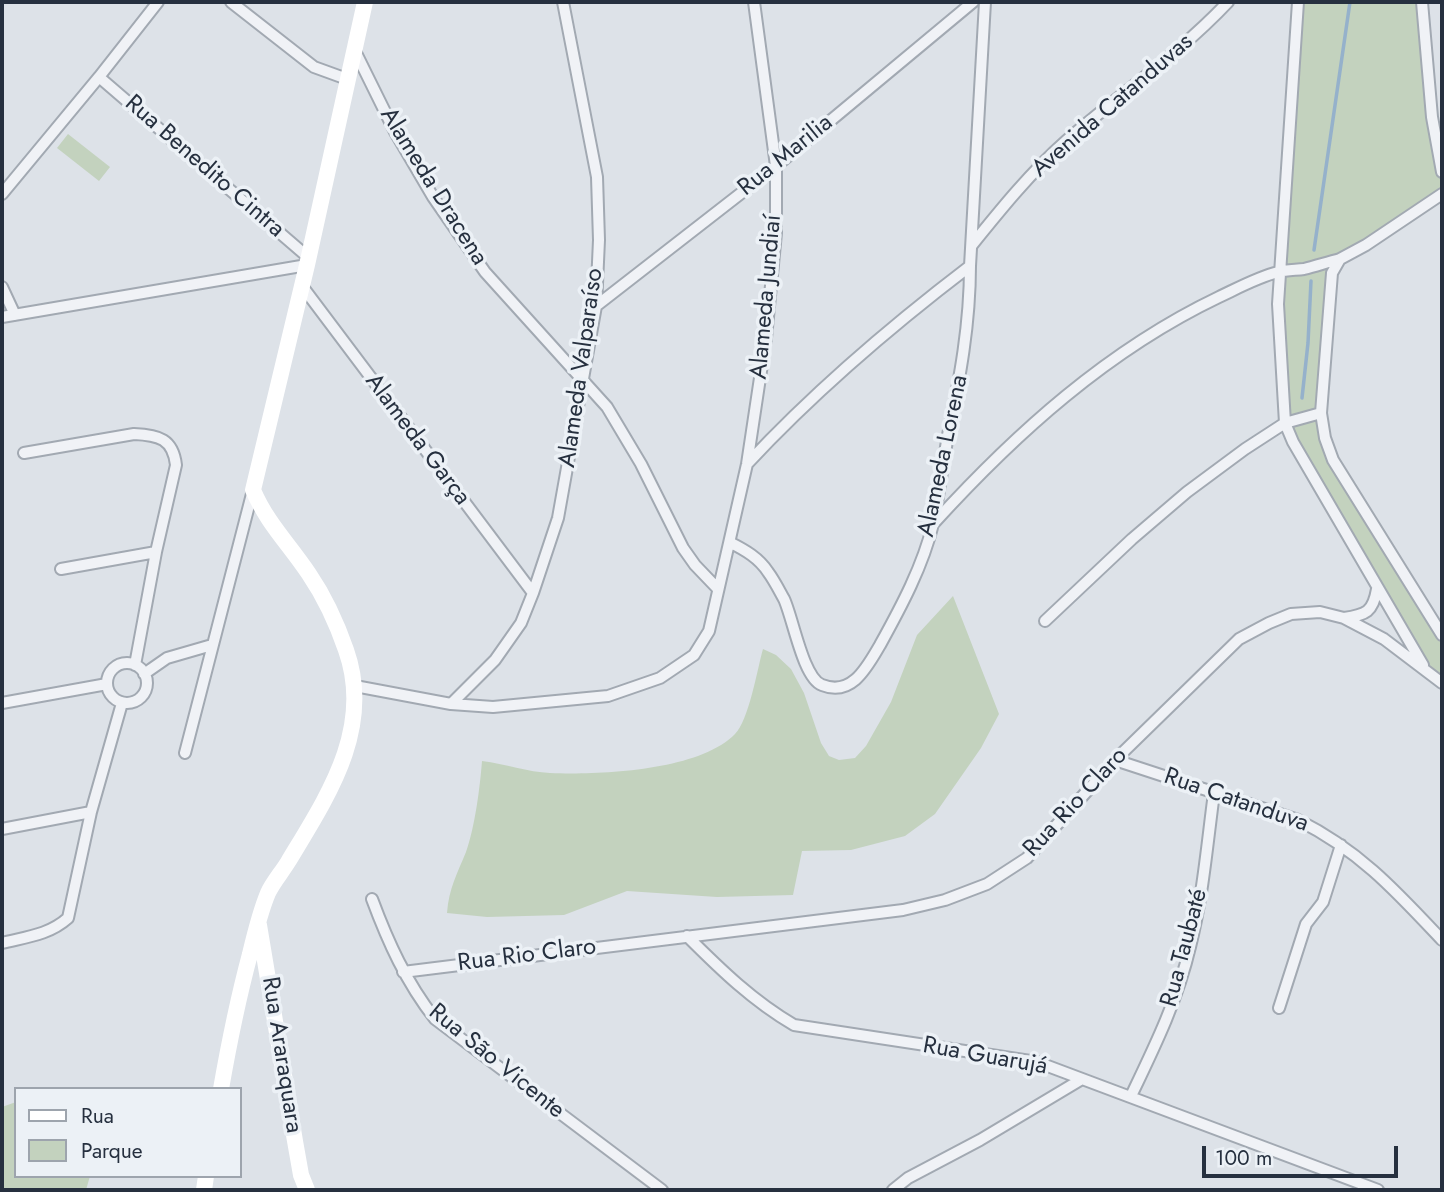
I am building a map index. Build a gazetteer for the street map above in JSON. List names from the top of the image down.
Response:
{
  "streets": {
    "main road": ["Rua Araraquara"],
    "street": [
      "Avenida Catanduvas",
      "Rua Marilia",
      "Rua Benedito Cintra",
      "Alameda Dracena",
      "Alameda Jundiaí",
      "Alameda Valparaíso",
      "Alameda Garça",
      "Alameda Lorena",
      "Rua Catanduva",
      "Rua Rio Claro",
      "Rua Taubaté",
      "Rua Guarujá",
      "Rua São Vicente"
    ]
  },
  "crossings": [
    ["Avenida Catanduvas", "Alameda Lorena"],
    ["Rua Marilia", "Alameda Jundiaí"],
    ["Rua Marilia", "Alameda Valparaíso"],
    ["Alameda Dracena", "Alameda Jundiaí"],
    ["Alameda Dracena", "Alameda Valparaíso"],
    ["Alameda Jundiaí", "Alameda Valparaíso"],
    ["Alameda Jundiaí", "Alameda Lorena"],
    ["Alameda Valparaíso", "Alameda Garça"],
    ["Rua Catanduva", "Rua Rio Claro"],
    ["Rua Catanduva", "Rua Taubaté"],
    ["Rua Rio Claro", "Rua Guarujá"],
    ["Rua Rio Claro", "Rua São Vicente"],
    ["Rua Taubaté", "Rua Guarujá"]
  ],
  "legend": ["Rua", "Parque"],
  "scale_bar": "100 m"
}
